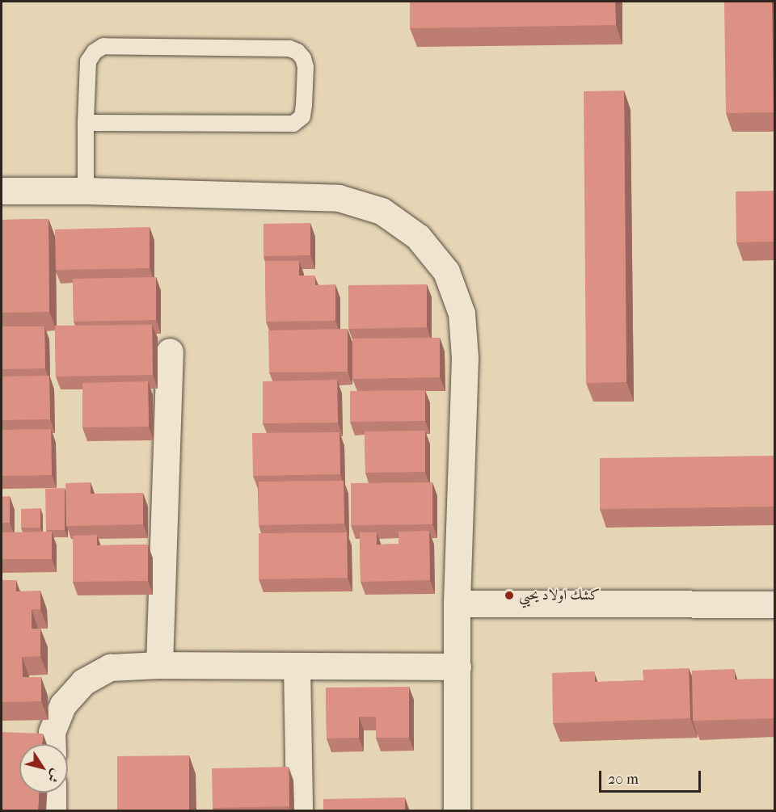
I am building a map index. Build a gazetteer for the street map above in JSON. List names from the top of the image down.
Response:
{
  "places": ["كشك اولاد يحيي"],
  "scale_bar": "20 m",
  "north": "bottom right"
}
